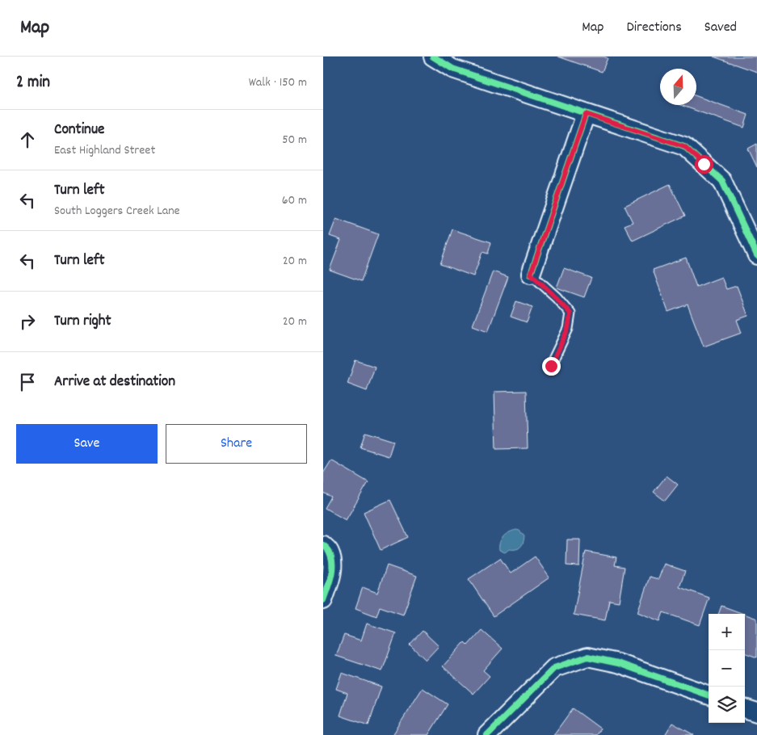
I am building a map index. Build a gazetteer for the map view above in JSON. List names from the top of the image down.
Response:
{
  "north": "top",
  "page": {
    "header": "Map",
    "nav": ["Map", "Directions", "Saved"],
    "heading": ["2 min", "Walk · 150 m"],
    "list": [
      ["Continue", "East Highland Street", "50 m"],
      ["Turn left", "South Loggers Creek Lane", "60 m"],
      ["Turn left", "20 m"],
      ["Turn right", "20 m"],
      "Arrive at destination"
    ],
    "buttons": ["Save", "Share"],
    "map_buttons": ["+", "−"]
  }
}
